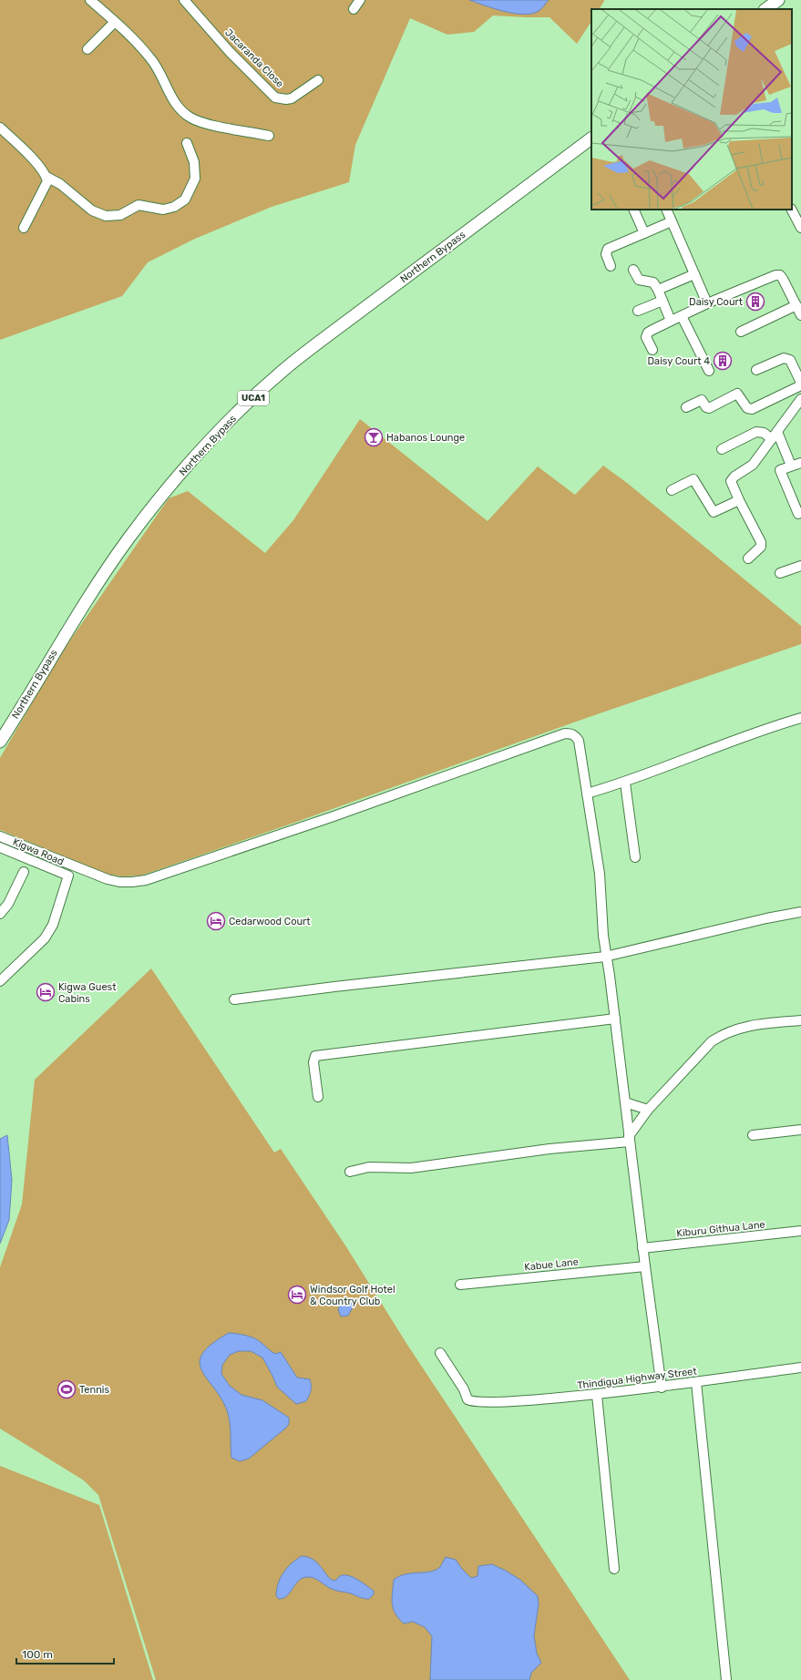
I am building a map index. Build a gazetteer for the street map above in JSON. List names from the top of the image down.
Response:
{
  "streets": {
    "main road": ["Northern Bypass", "UCA1"],
    "street": [
      "Jacaranda Close",
      "Kigwa Road",
      "Kiburu Githua Lane",
      "Kabue Lane",
      "Thindigua Highway Street"
    ]
  },
  "places": {
    "building": ["Daisy Court", "Daisy Court 4"],
    "bar": ["Habanos Lounge"],
    "hotel": ["Cedarwood Court", "Kigwa Guest Cabins", "Windsor Golf Hotel & Country Club"],
    "sports": ["Tennis"]
  },
  "scale_bar": "100 m"
}
